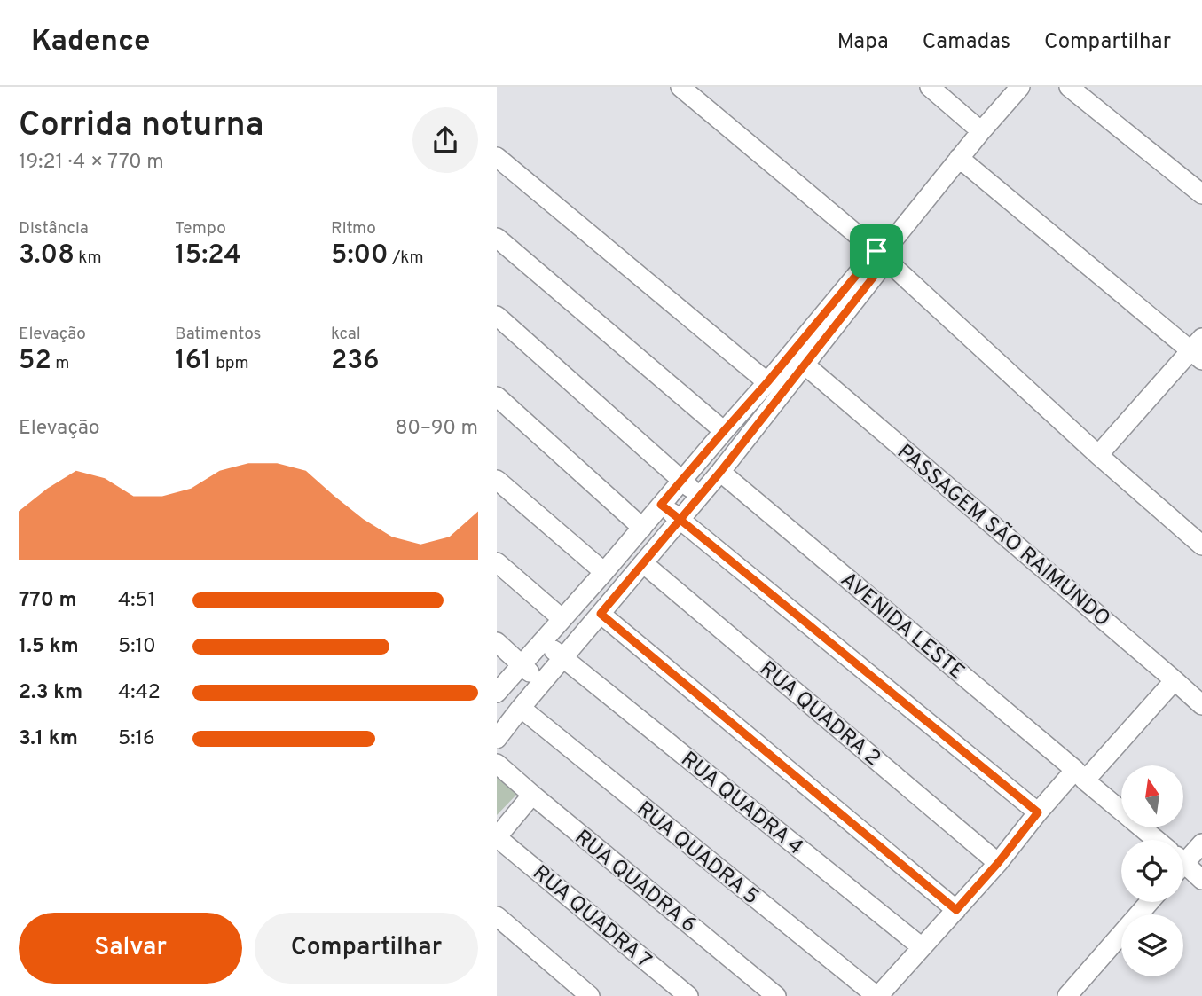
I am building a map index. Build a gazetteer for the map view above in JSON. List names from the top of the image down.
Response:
{
  "streets": {
    "street": [
      "PASSAGEM SÃO RAIMUNDO",
      "AVENIDA LESTE",
      "RUA QUADRA 2",
      "RUA QUADRA 4",
      "RUA QUADRA 5",
      "RUA QUADRA 6",
      "RUA QUADRA 7"
    ]
  },
  "north": "top",
  "page": {
    "header": "Kadence",
    "nav": ["Mapa", "Camadas", "Compartilhar"],
    "heading": ["Corrida noturna", "19:21 · 4 × 770 m"],
    "stats": [
      ["Distância", "3.08 km"],
      ["Tempo", "15:24"],
      ["Ritmo", "5:00 /km"],
      ["Elevação", "52 m"],
      ["Batimentos", "161 bpm"],
      ["kcal", "236"]
    ],
    "chart": ["Elevação", "80–90 m"],
    "list": [
      {
        "name": "770 m",
        "note": "4:51"
      },
      {
        "name": "1.5 km",
        "note": "5:10"
      },
      {
        "name": "2.3 km",
        "note": "4:42"
      },
      {
        "name": "3.1 km",
        "note": "5:16"
      }
    ],
    "buttons": ["Salvar", "Compartilhar"]
  }
}
